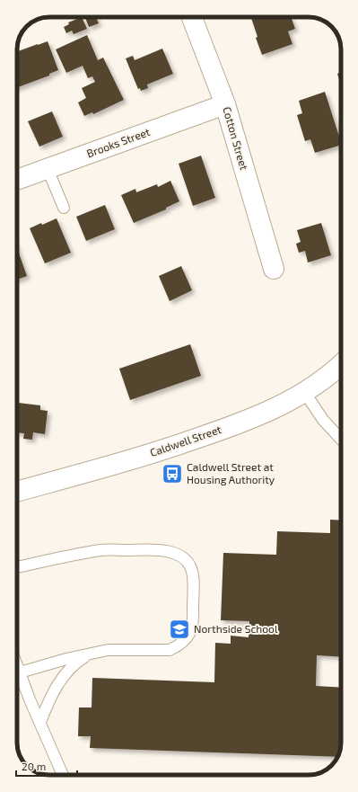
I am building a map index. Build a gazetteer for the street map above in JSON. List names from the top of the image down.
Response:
{
  "streets": {
    "street": ["Cotton Street", "Brooks Street", "Caldwell Street"]
  },
  "crossings": [
    ["Cotton Street", "Brooks Street"]
  ],
  "places": {
    "bus stop": ["Caldwell Street at Housing Authority"],
    "school or university": ["Northside School"]
  },
  "scale_bar": "20 m"
}
